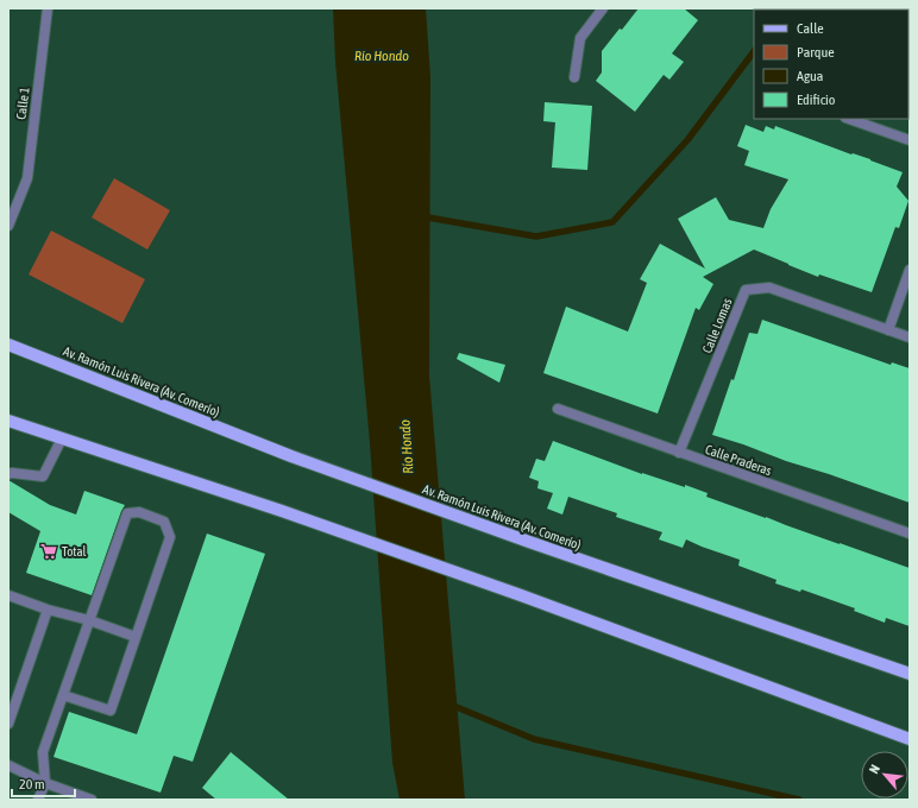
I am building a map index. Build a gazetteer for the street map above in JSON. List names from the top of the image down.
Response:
{
  "streets": {
    "main road": ["Av. Ramón Luis Rivera (Av. Comerío)"],
    "street": ["Calle 1", "Calle Lomas", "Calle Praderas"]
  },
  "crossings": [
    ["Calle Lomas", "Calle Praderas"]
  ],
  "water": ["Río Hondo"],
  "places": {
    "supermarket": ["Total"]
  },
  "legend": [
    "Calle",
    "Parque",
    "Agua",
    "Edificio"
  ],
  "scale_bar": "20 m",
  "north": "top left"
}
